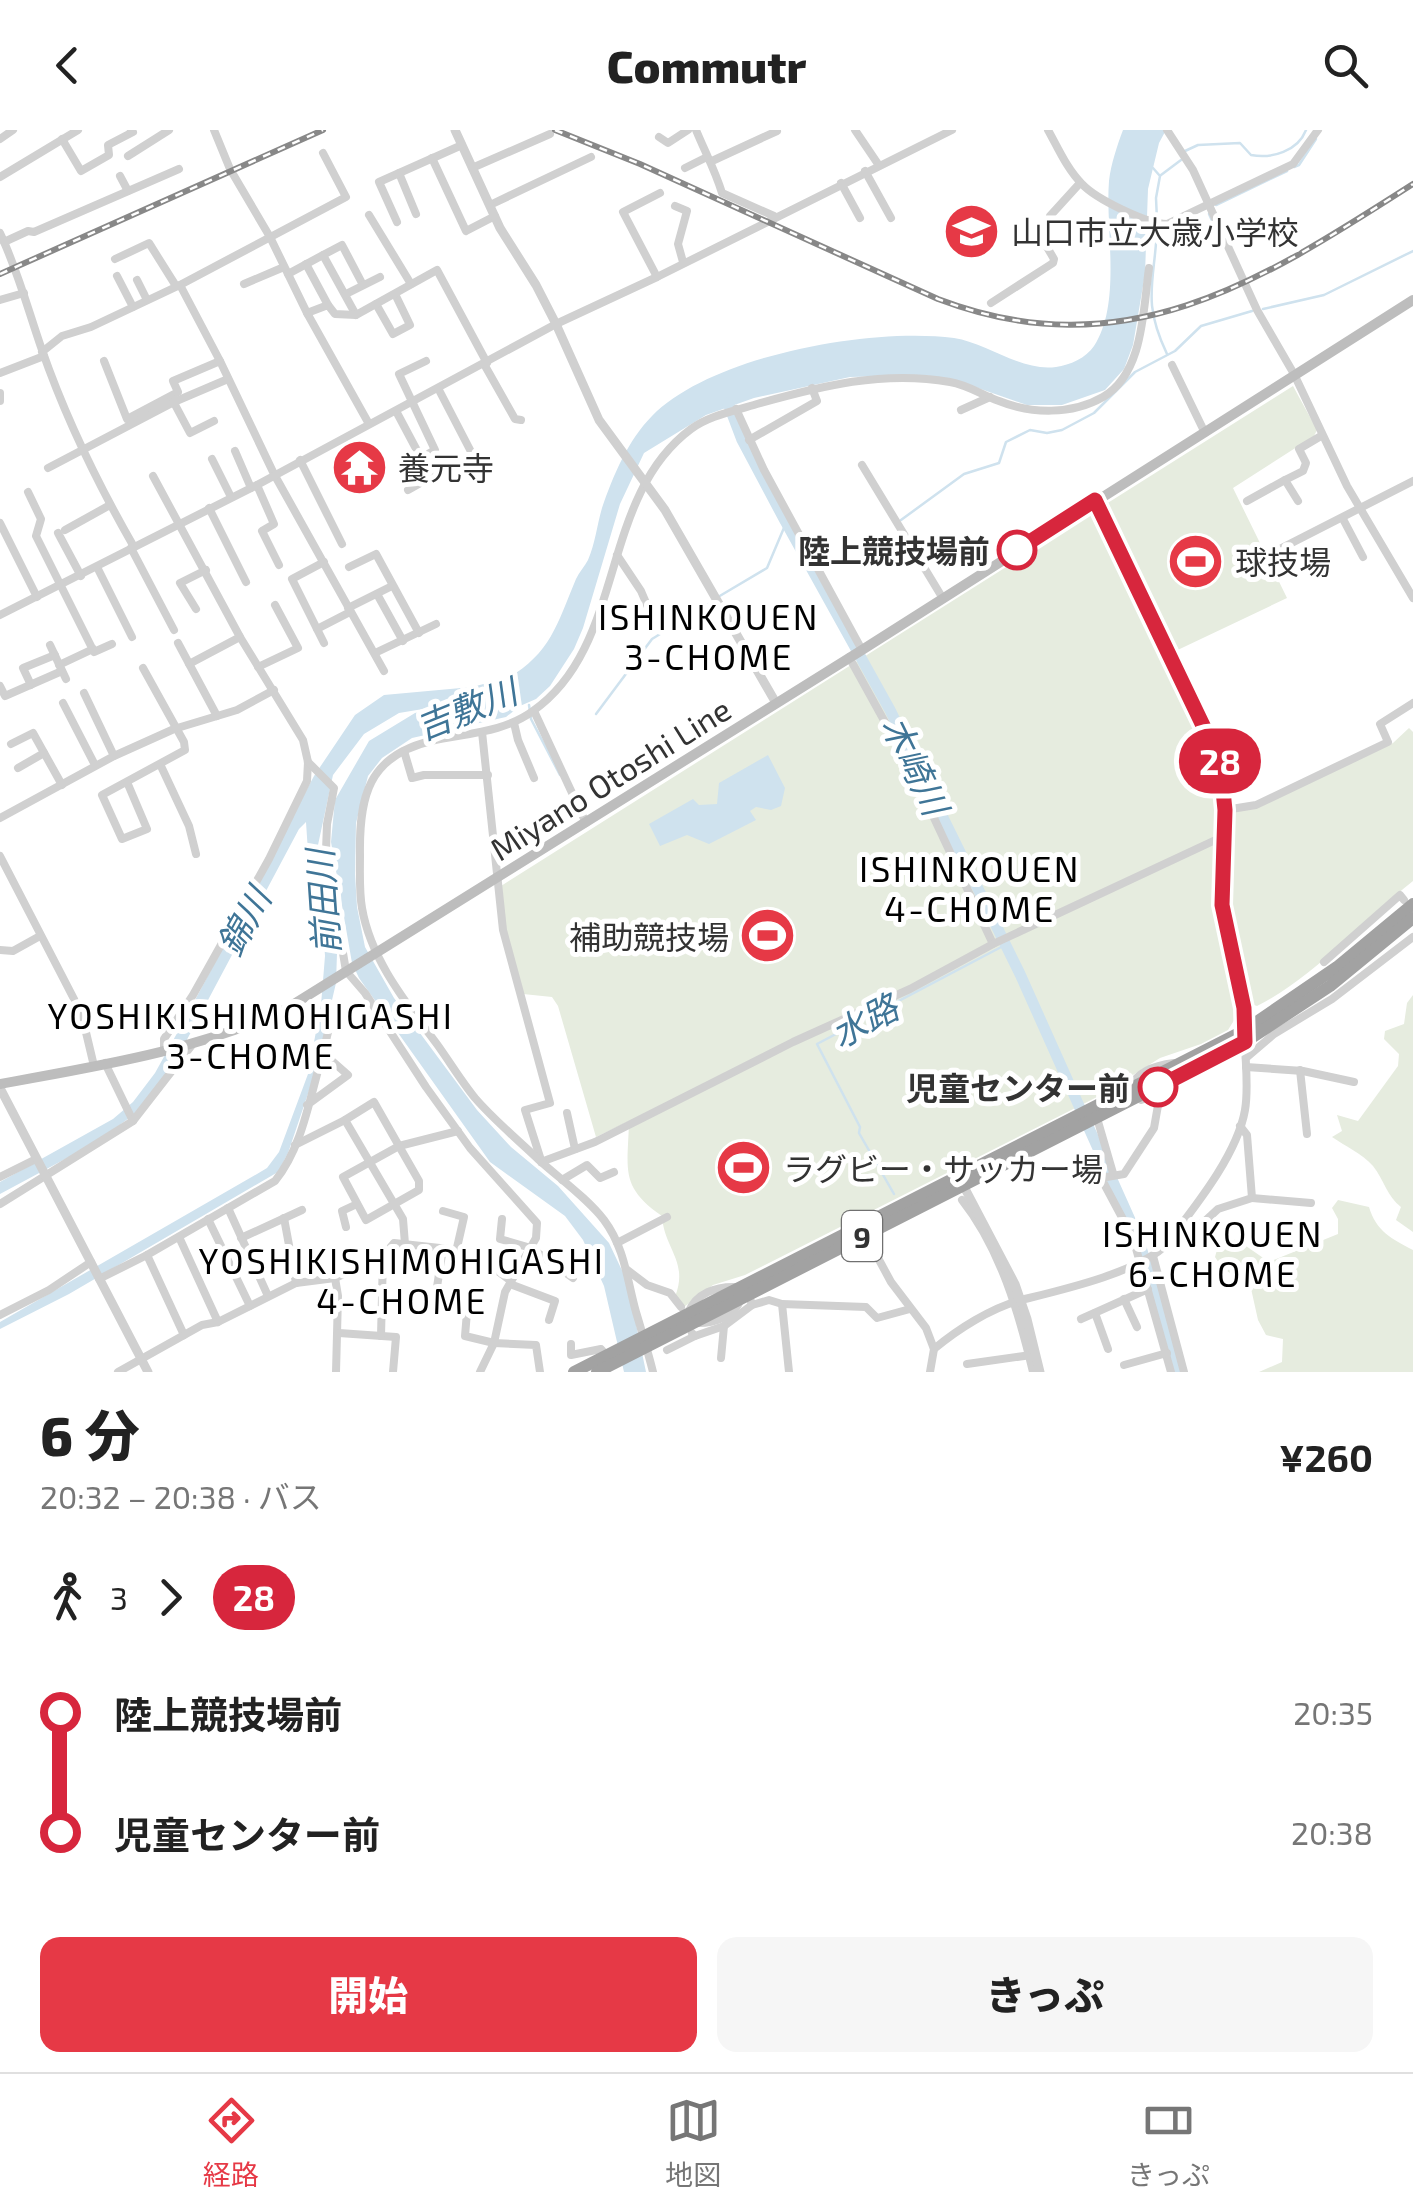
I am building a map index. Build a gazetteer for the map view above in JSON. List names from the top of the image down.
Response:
{
  "streets": {
    "highway": ["9"],
    "main road": ["Miyano Otoshi Line"]
  },
  "districts": [
    "ISHINKOUEN 3-CHOME",
    "ISHINKOUEN 4-CHOME",
    "YOSHIKISHIMOHIGASHI 3-CHOME",
    "ISHINKOUEN 6-CHOME",
    "YOSHIKISHIMOHIGASHI 4-CHOME"
  ],
  "water": [
    "吉敷川",
    "木崎川",
    "前田川",
    "錦川",
    "水路"
  ],
  "places": {
    "school or university": ["山口市立大歳小学校"],
    "temple": ["養元寺"],
    "other": ["陸上競技場前", "児童センター前"],
    "sports": ["球技場", "補助競技場", "ラグビー・サッカー場"]
  },
  "lines": ["bus line 28"],
  "page": {
    "header": "Commutr",
    "on_map": "28",
    "heading": ["6 分", "20:32 – 20:38 · バス", "¥260"],
    "legs": ["3", "28"],
    "list": [
      {
        "name": "陸上競技場前",
        "value": "20:35"
      },
      {
        "name": "児童センター前",
        "value": "20:38"
      }
    ],
    "buttons": ["開始", "きっぷ"],
    "tabs": ["経路", "地図", "きっぷ"]
  }
}
